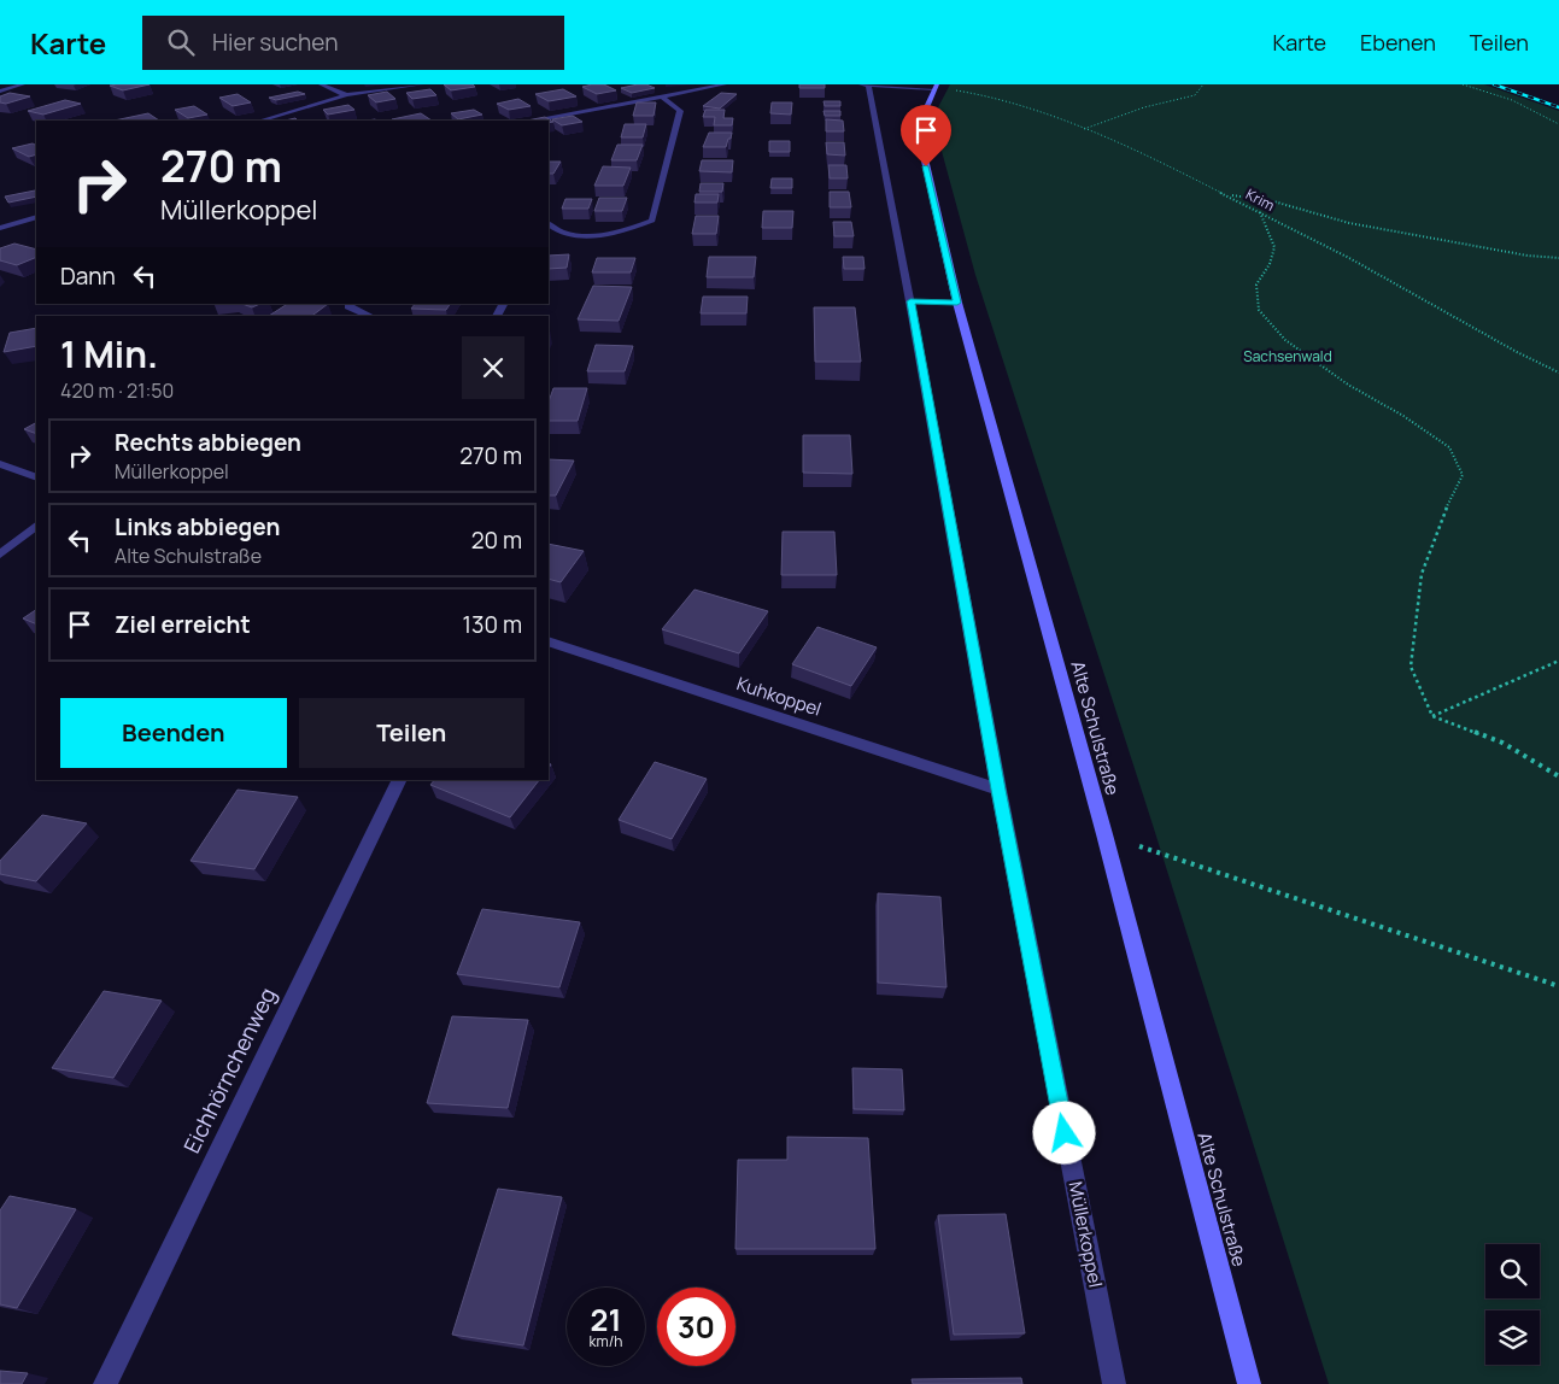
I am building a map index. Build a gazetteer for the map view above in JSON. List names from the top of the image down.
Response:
{
  "streets": {
    "main road": ["Alte Schulstraße"],
    "street": ["Kuhkoppel", "Eichhörnchenweg", "Müllerkoppel"],
    "path": ["Krim"]
  },
  "crossings": [
    ["Krim", "Alte Schulstraße"],
    ["Kuhkoppel", "Müllerkoppel"]
  ],
  "parks": ["Sachsenwald"],
  "page": {
    "header": "Karte",
    "search": "Hier suchen",
    "nav": ["Karte", "Ebenen", "Teilen"],
    "turn": ["270 m", "Müllerkoppel"],
    "then": "Dann",
    "heading": ["1 Min.", "420 m · 21:50"],
    "list": [
      {
        "name": "Rechts abbiegen",
        "note": "Müllerkoppel",
        "value": "270 m"
      },
      {
        "name": "Links abbiegen",
        "note": "Alte Schulstraße",
        "value": "20 m"
      },
      {
        "name": "Ziel erreicht",
        "value": "130 m"
      }
    ],
    "buttons": ["Beenden", "Teilen"],
    "speed": "21 km/h",
    "limit": "30"
  }
}
